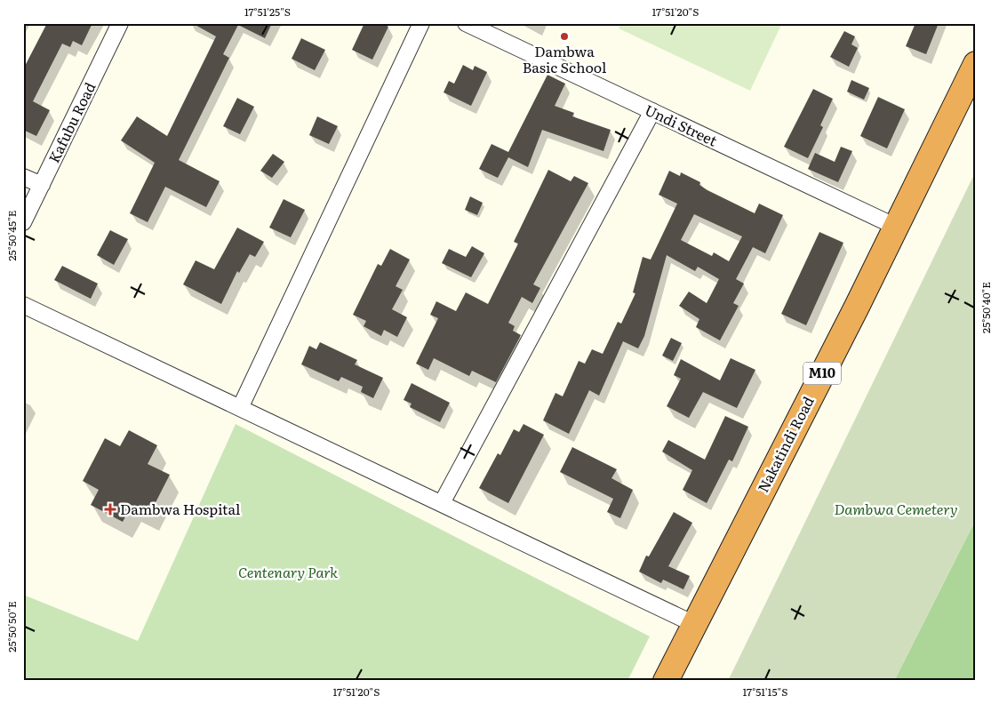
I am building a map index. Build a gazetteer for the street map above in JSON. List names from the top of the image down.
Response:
{
  "streets": {
    "highway": ["M10", "Nakatindi Road"],
    "street": ["Kafubu Road", "Undi Street"]
  },
  "crossings": [
    ["Undi Street", "Nakatindi Road"]
  ],
  "parks": ["Dambwa Cemetery", "Centenary Park"],
  "places": {
    "other": ["Dambwa Basic School"],
    "health": ["Dambwa Hospital"]
  },
  "coordinates": [
    "17°51'25\"S",
    "17°51'20\"S",
    "25°50'45\"E",
    "25°50'40\"E",
    "25°50'50\"E",
    "17°51'15\"S"
  ]
}
